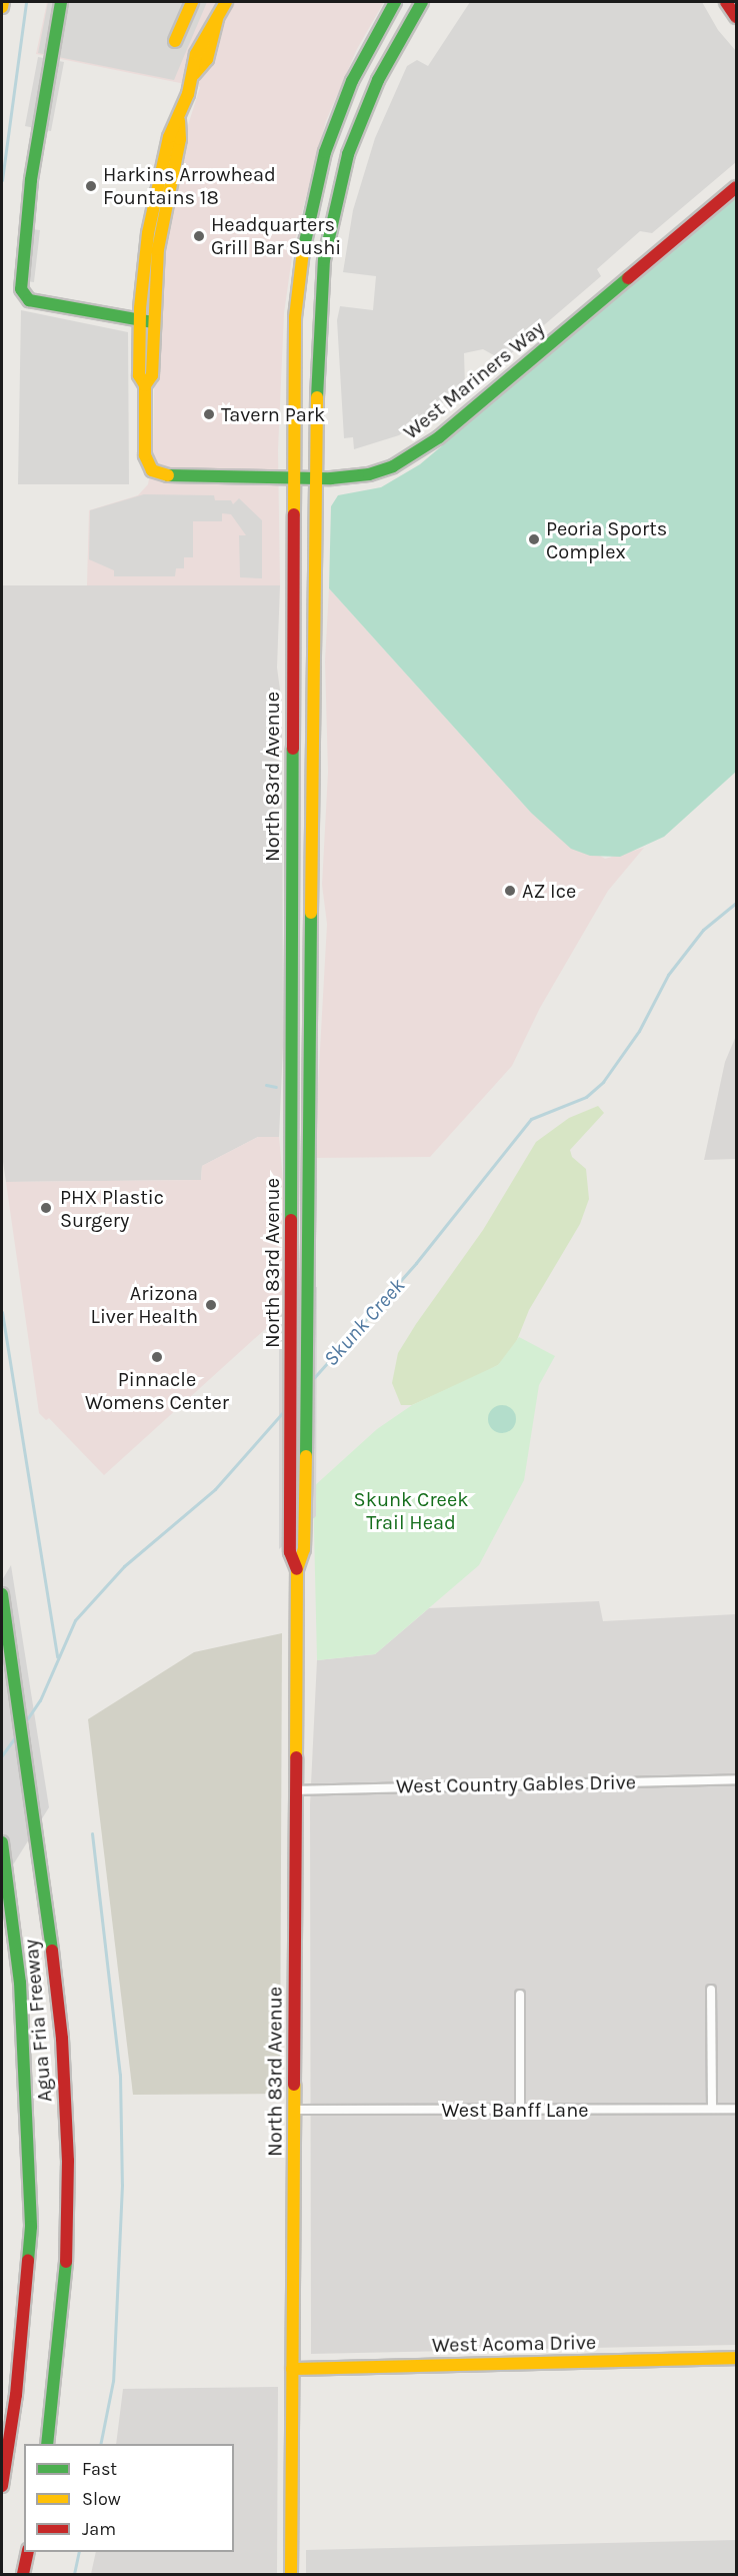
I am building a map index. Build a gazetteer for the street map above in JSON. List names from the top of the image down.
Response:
{
  "streets": {
    "main road": [
      "West Mariners Way",
      "North 83rd Avenue",
      "Agua Fria Freeway",
      "West Acoma Drive"
    ],
    "street": ["West Country Gables Drive", "West Banff Lane"]
  },
  "crossings": [
    ["West Mariners Way", "North 83rd Avenue"],
    ["North 83rd Avenue", "West Country Gables Drive"],
    ["North 83rd Avenue", "West Banff Lane"],
    ["North 83rd Avenue", "West Acoma Drive"]
  ],
  "water": ["Skunk Creek"],
  "parks": ["Skunk Creek Trail Head"],
  "places": [
    "Harkins Arrowhead Fountains 18",
    "Headquarters Grill Bar Sushi",
    "Tavern Park",
    "Peoria Sports Complex",
    "AZ Ice",
    "PHX Plastic Surgery",
    "Arizona Liver Health",
    "Pinnacle Womens Center"
  ],
  "legend": ["Fast", "Slow", "Jam"]
}
